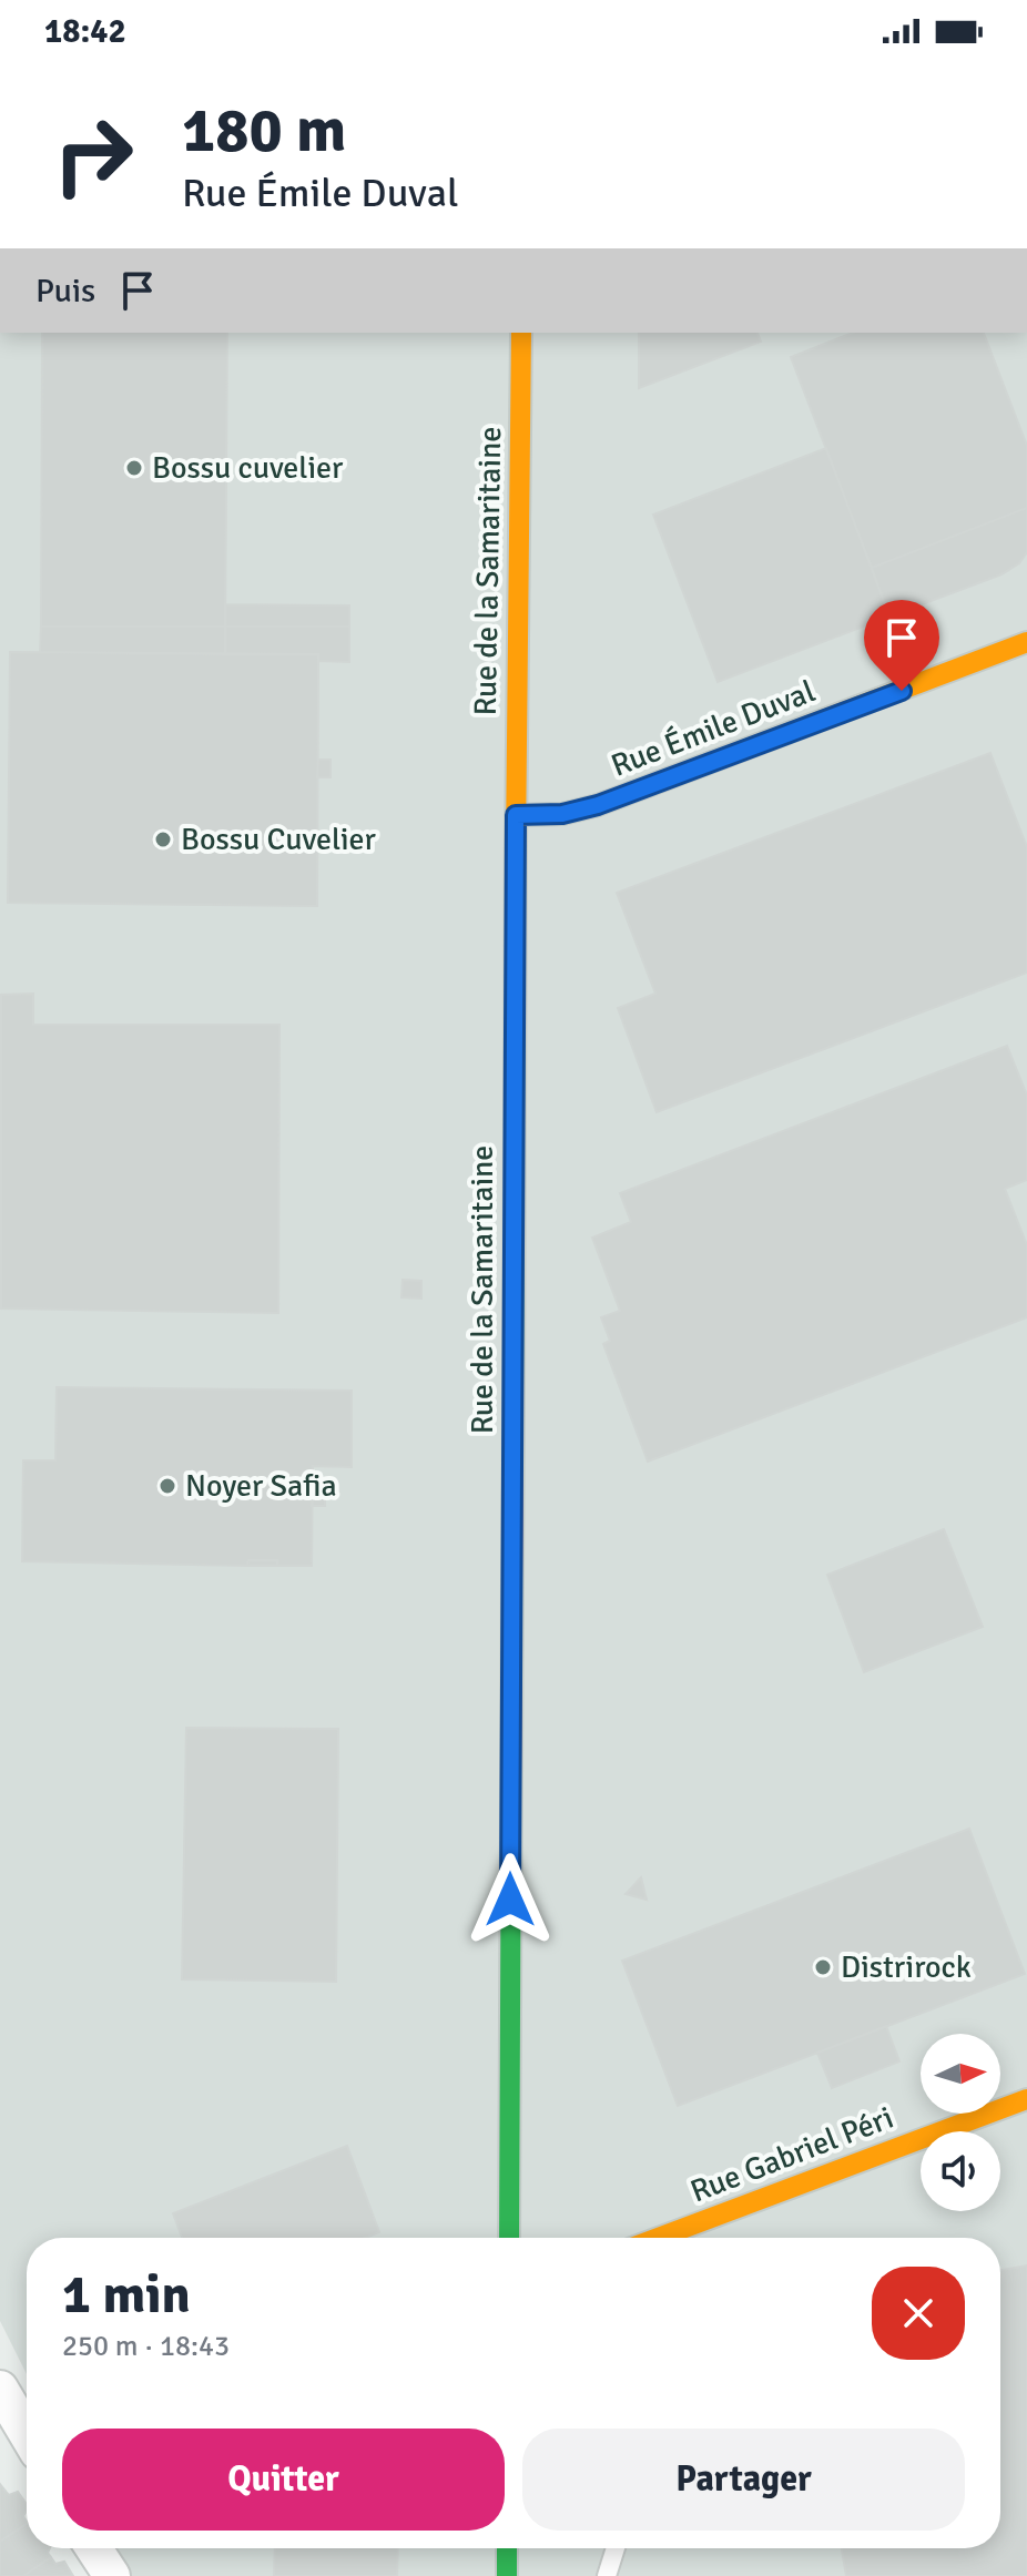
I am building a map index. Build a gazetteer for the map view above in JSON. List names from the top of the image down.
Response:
{
  "streets": {
    "street": ["Rue de la Samaritaine", "Rue Émile Duval", "Rue Gabriel Péri"]
  },
  "crossings": [
    ["Rue de la Samaritaine", "Rue Émile Duval"]
  ],
  "places": [
    "Bossu cuvelier",
    "Bossu Cuvelier",
    "Noyer Safia",
    "Distrirock"
  ],
  "north": "right",
  "page": {
    "status": "18:42",
    "turn": ["180 m", "Rue Émile Duval"],
    "then": "Puis",
    "heading": ["1 min", "250 m · 18:43"],
    "buttons": ["Quitter", "Partager"]
  }
}
